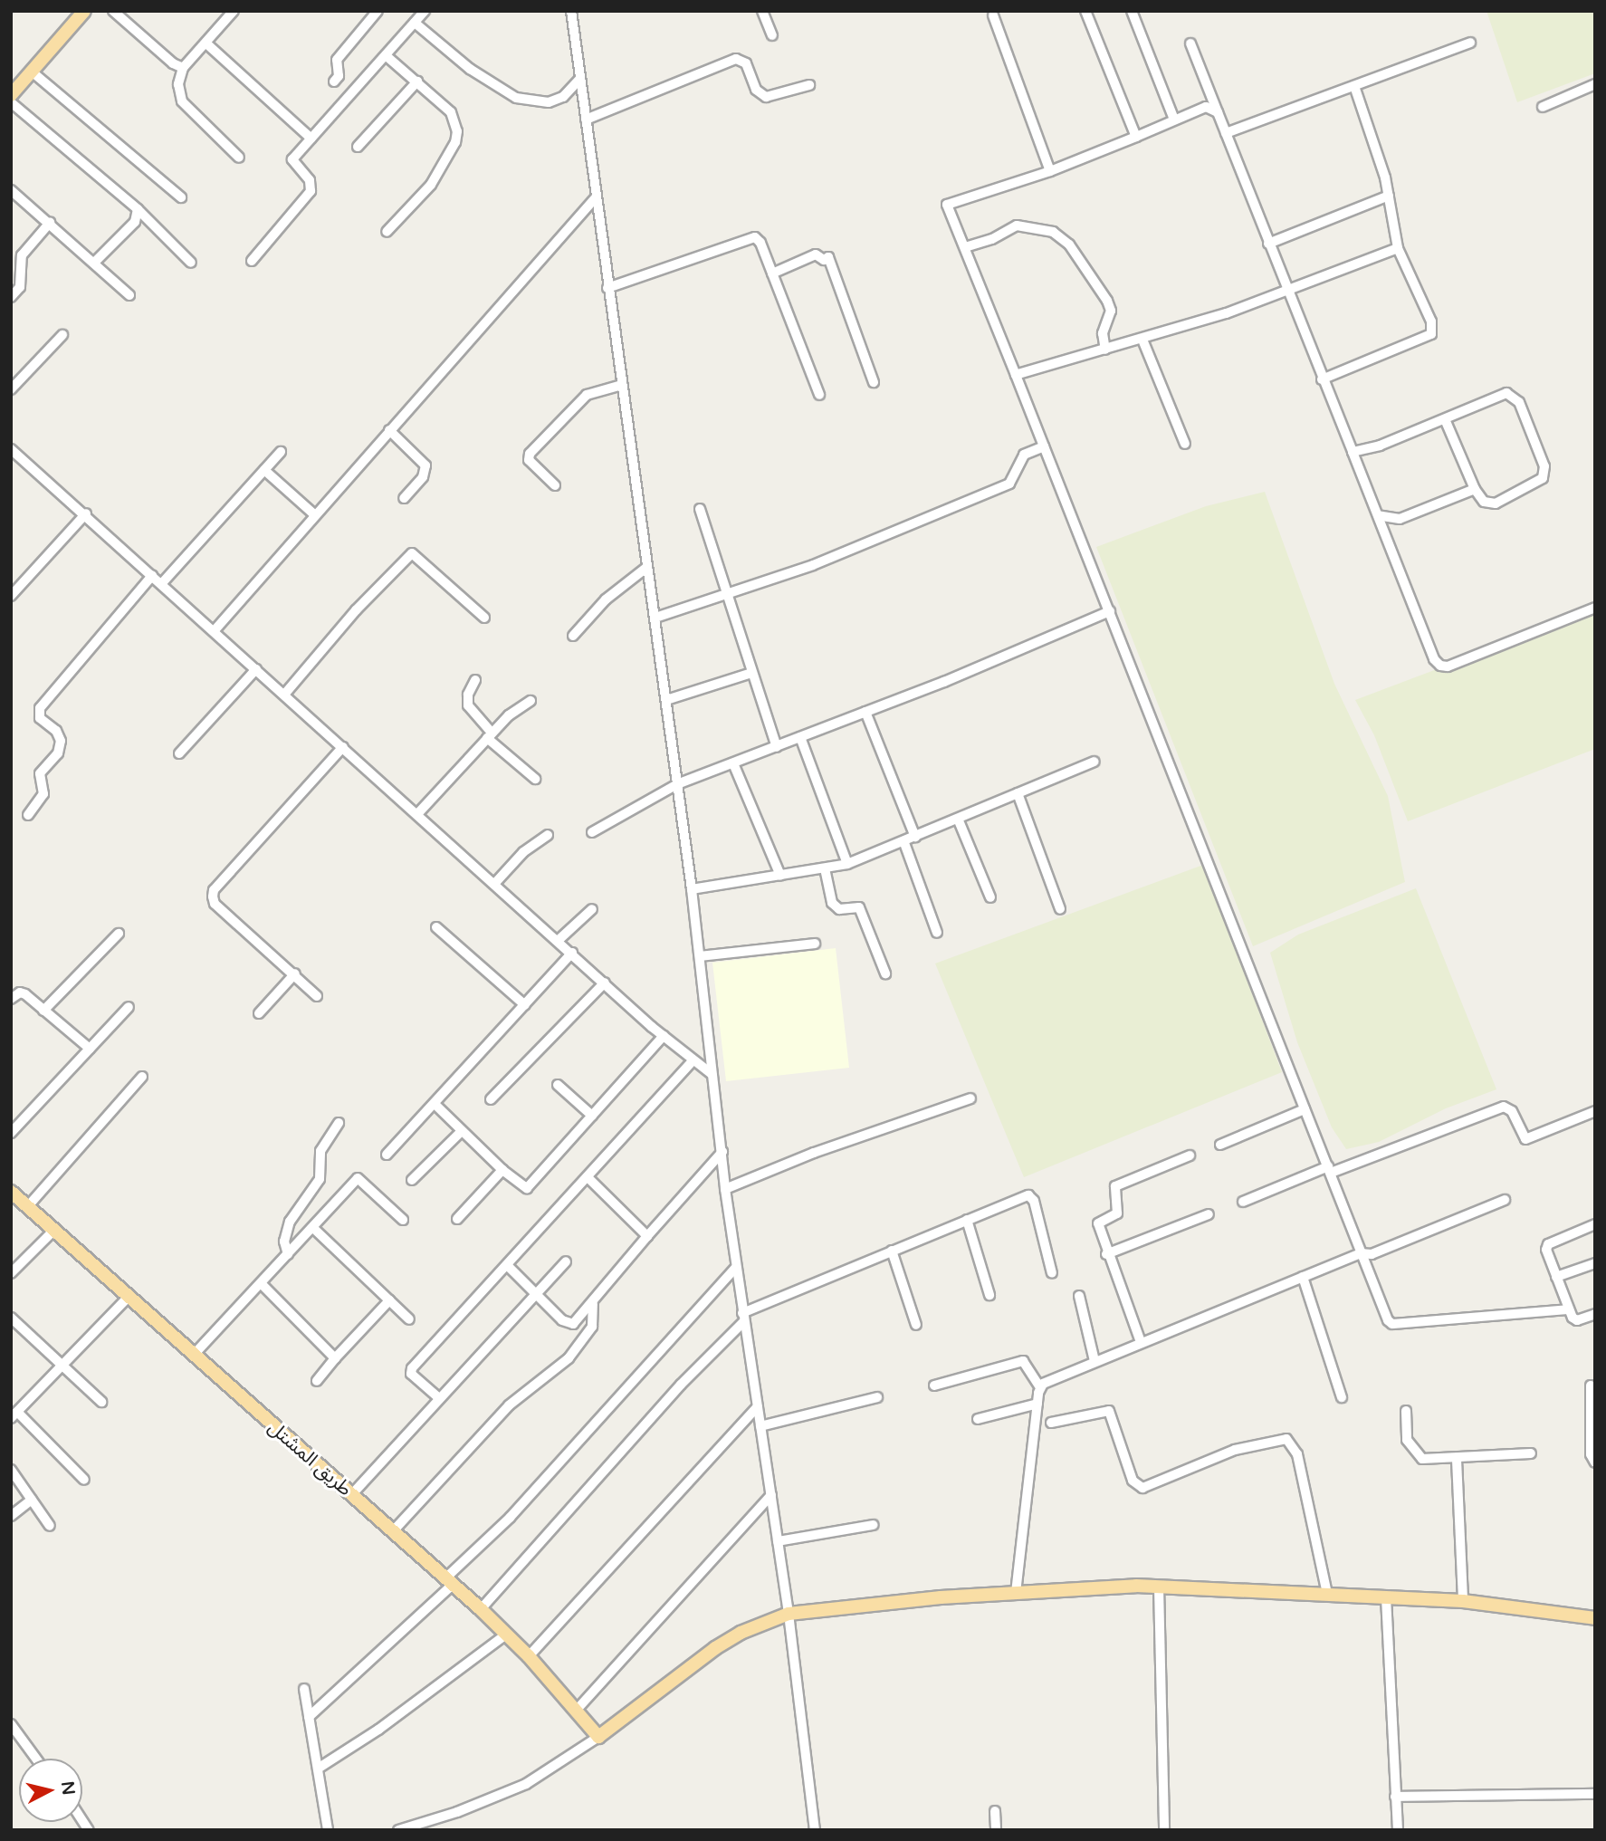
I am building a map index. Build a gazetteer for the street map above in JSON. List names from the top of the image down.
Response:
{
  "streets": {
    "main road": ["طريق المشتل"]
  },
  "north": "right"
}
